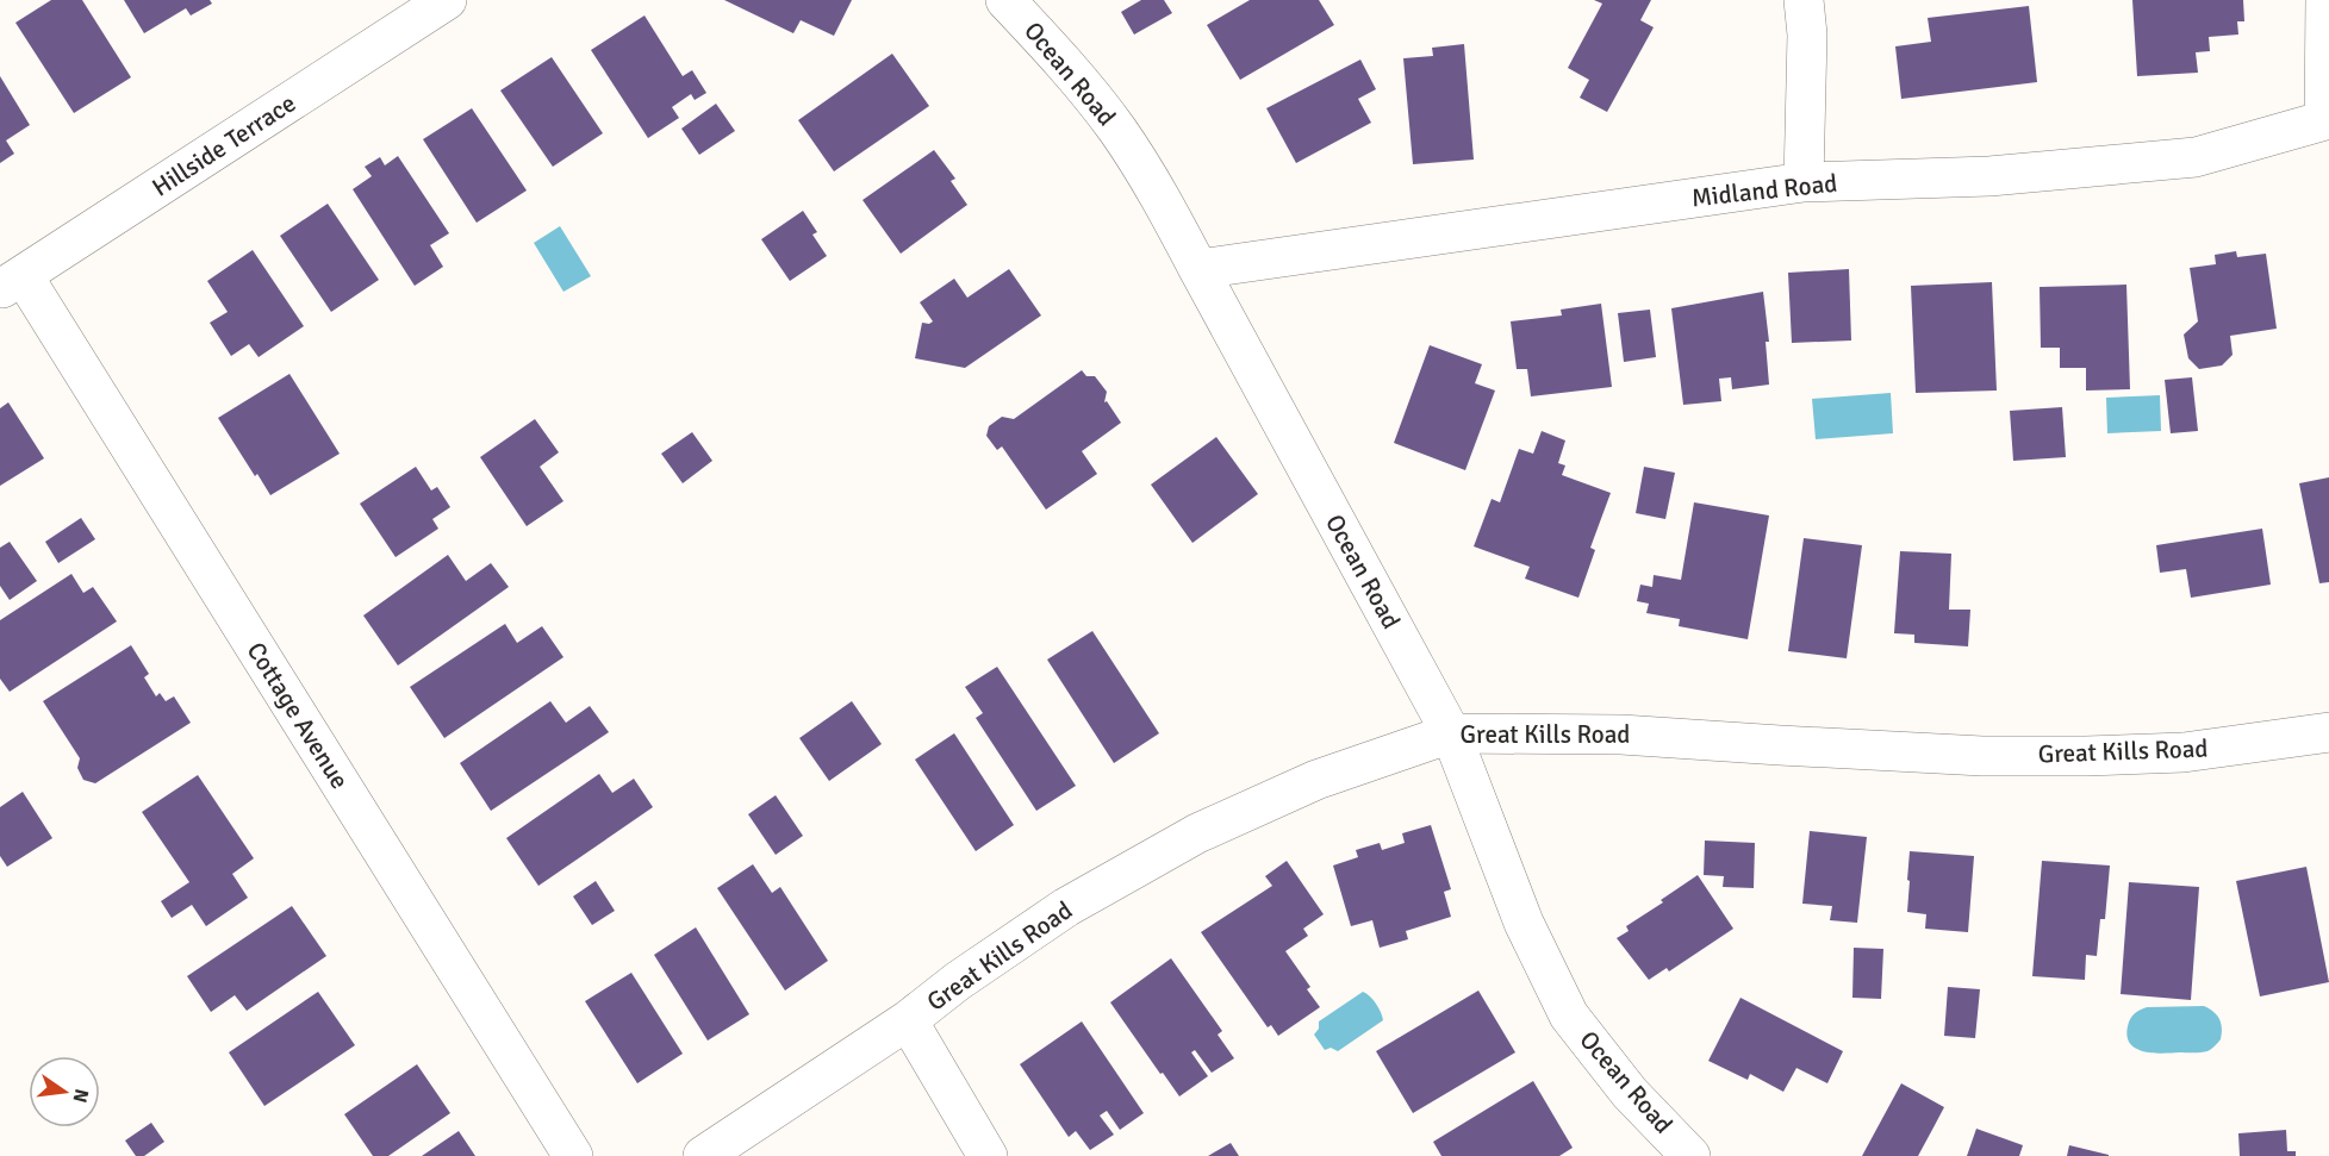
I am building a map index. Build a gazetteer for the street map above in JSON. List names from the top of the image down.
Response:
{
  "streets": {
    "street": [
      "Ocean Road",
      "Hillside Terrace",
      "Midland Road",
      "Cottage Avenue",
      "Great Kills Road"
    ]
  },
  "crossings": [
    ["Ocean Road", "Midland Road"],
    ["Ocean Road", "Great Kills Road"],
    ["Hillside Terrace", "Cottage Avenue"]
  ],
  "north": "right"
}
